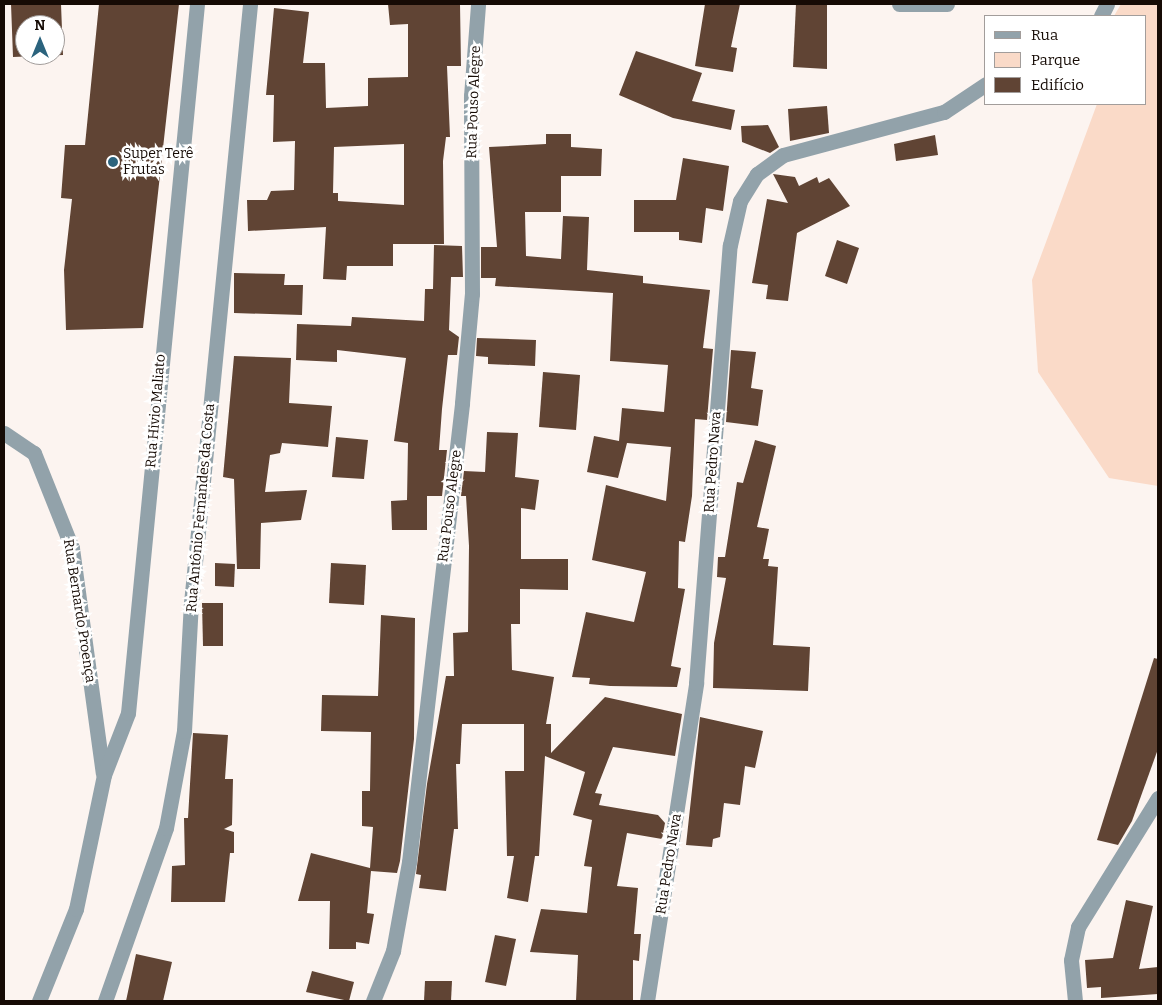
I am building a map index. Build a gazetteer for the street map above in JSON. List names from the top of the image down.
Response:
{
  "streets": {
    "street": [
      "Rua Pouso Alegre",
      "Rua Hivio Maliato",
      "Rua Pedro Nava",
      "Rua Antônio Fernandes da Costa",
      "Rua Bernardo Proença"
    ]
  },
  "crossings": [
    ["Rua Hivio Maliato", "Rua Bernardo Proença"]
  ],
  "places": ["Super Terê Frutas"],
  "legend": ["Rua", "Parque", "Edifício"],
  "north": "top"
}
